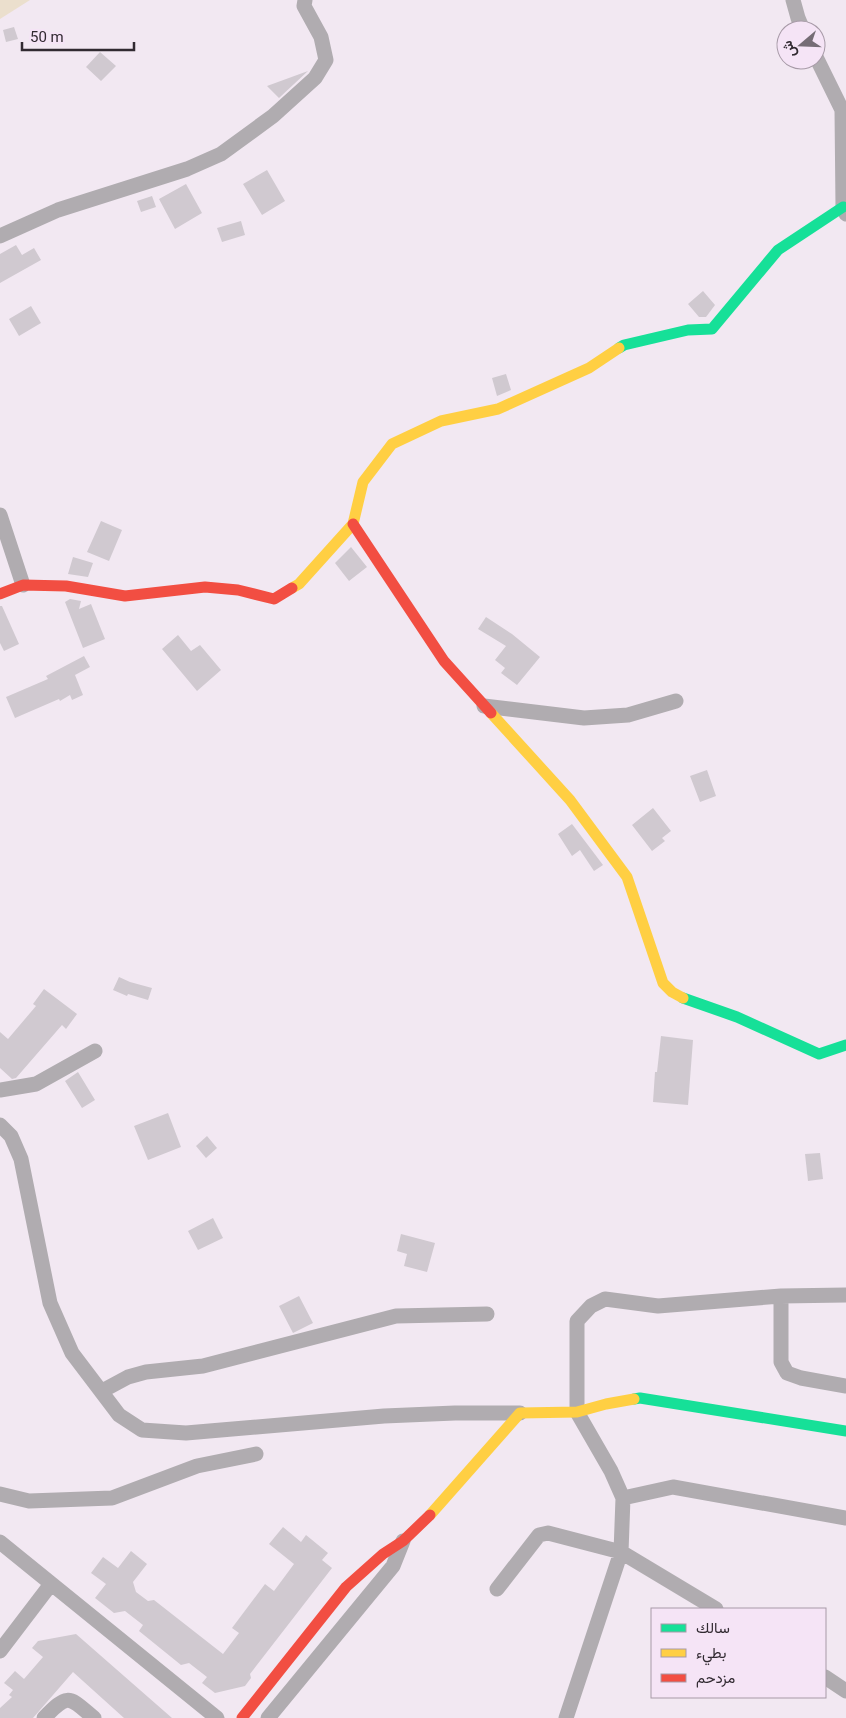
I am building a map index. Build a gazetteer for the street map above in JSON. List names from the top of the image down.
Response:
{
  "legend": ["سالك", "بطيء", "مزدحم"],
  "scale_bar": "50 m",
  "north": "left"
}
